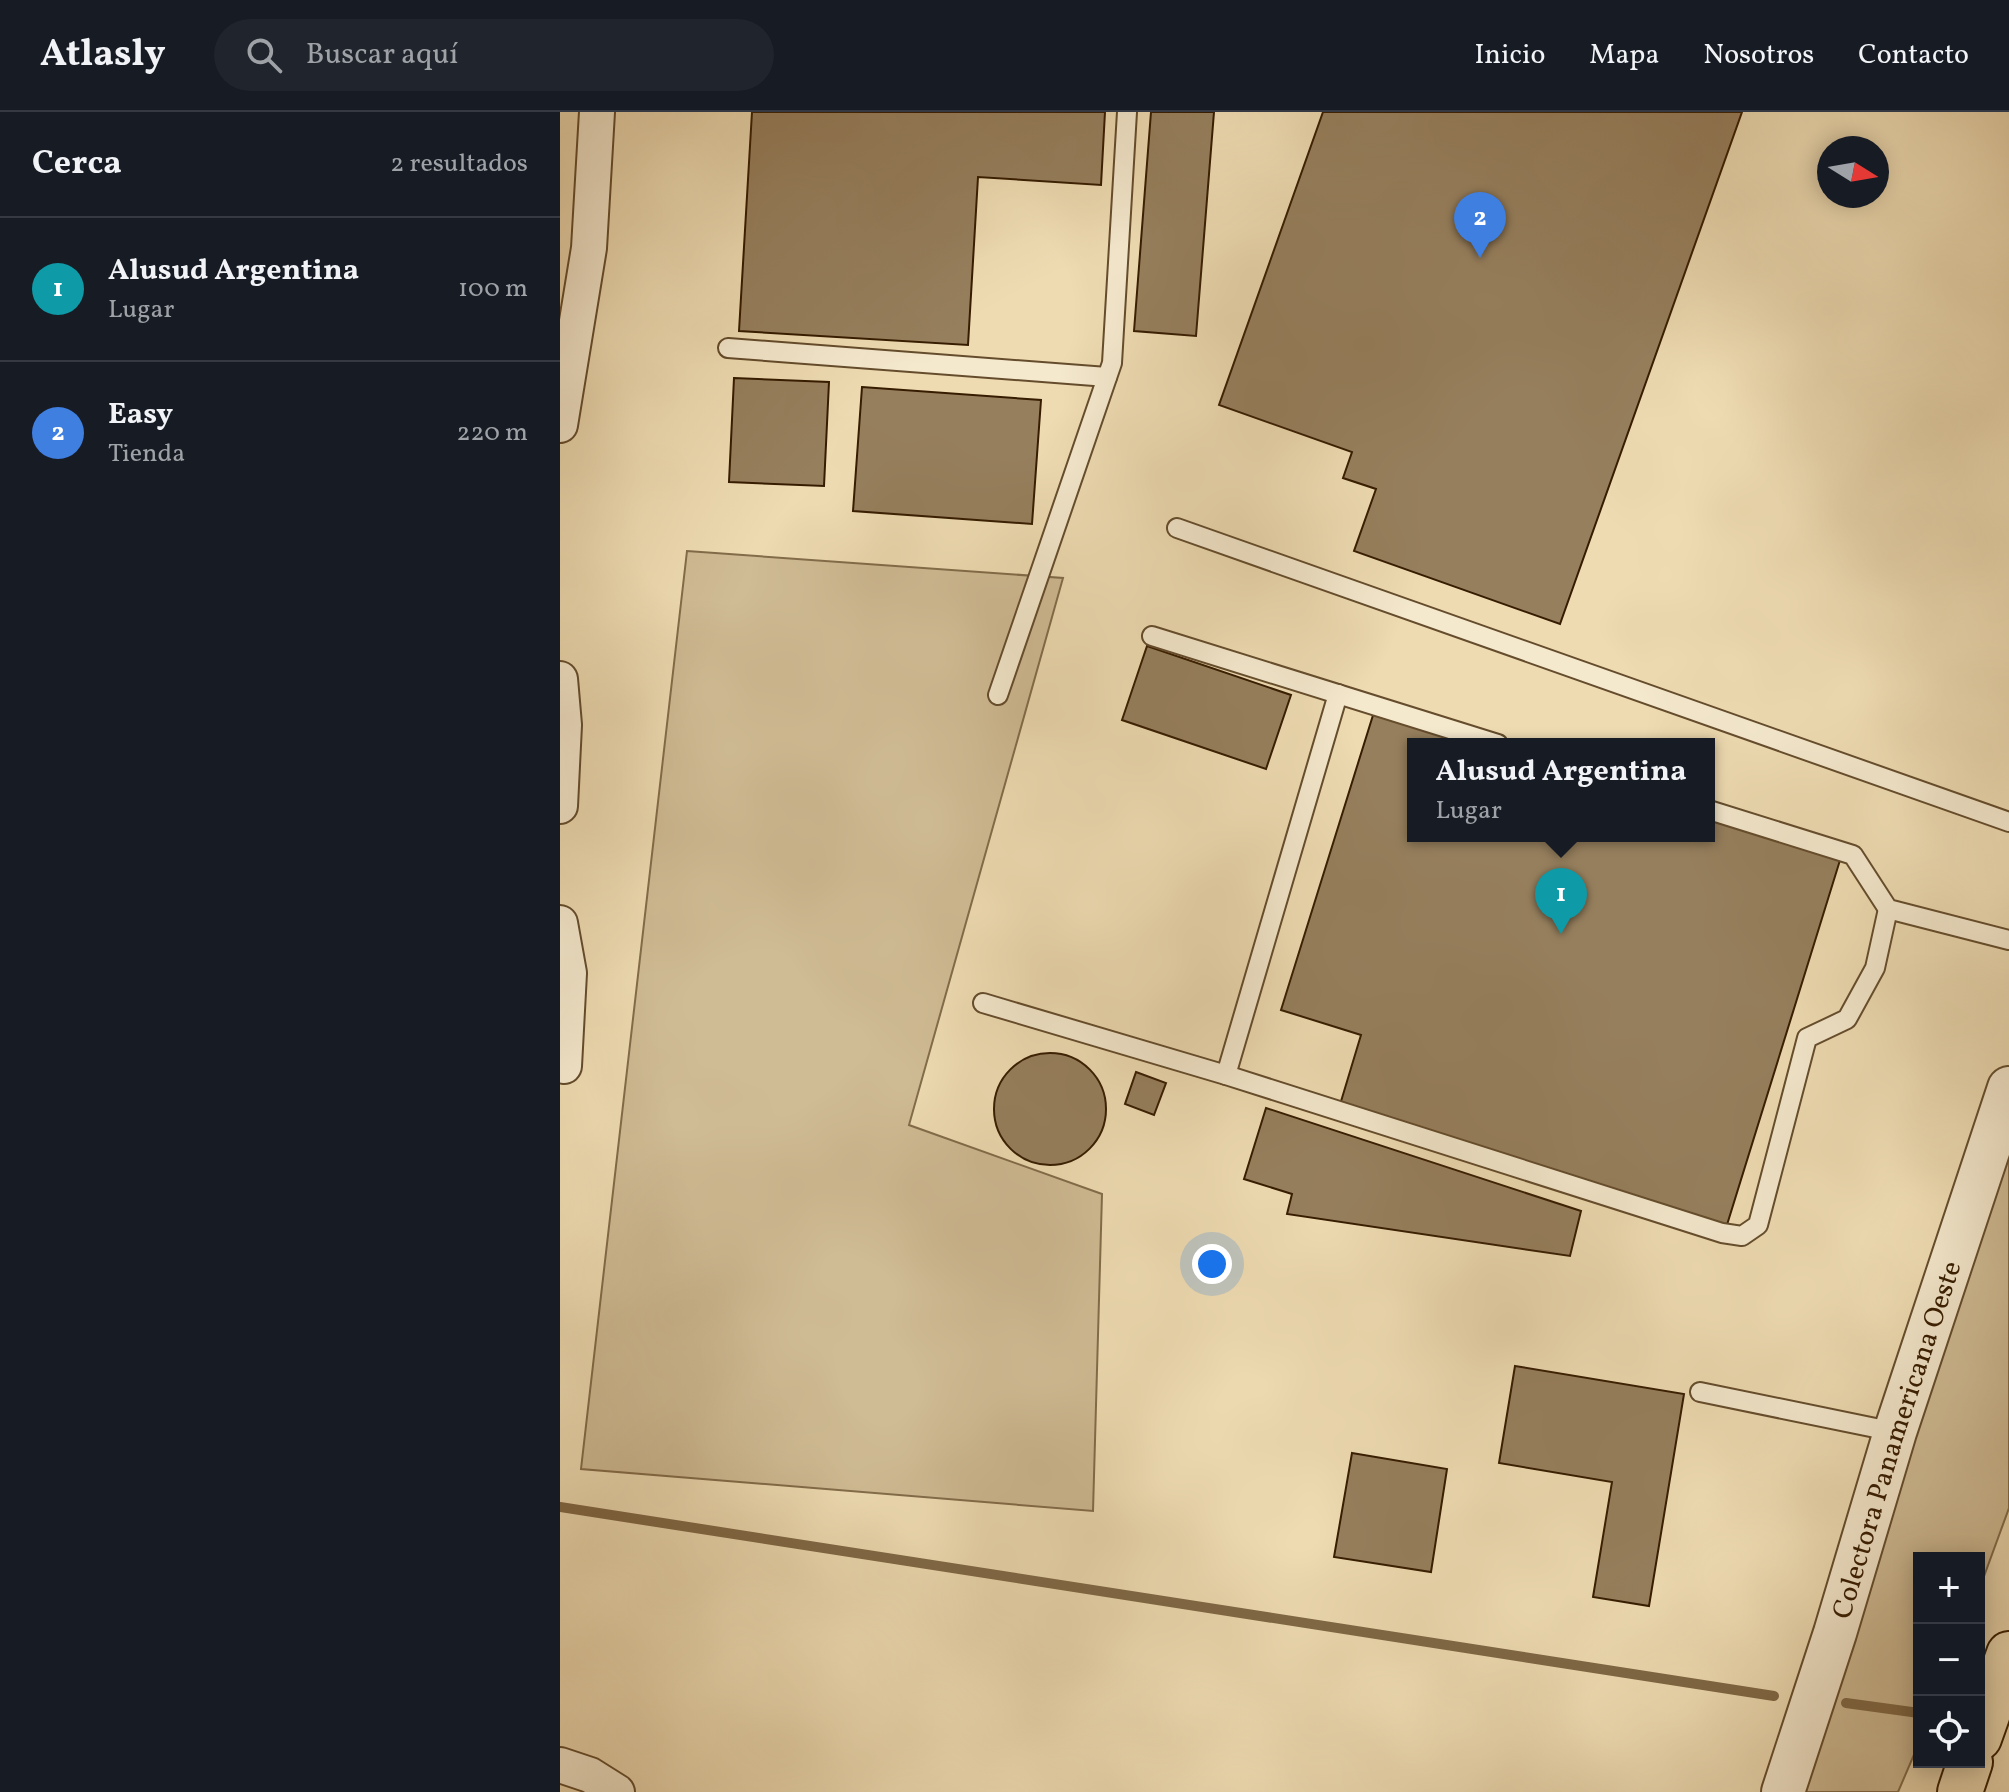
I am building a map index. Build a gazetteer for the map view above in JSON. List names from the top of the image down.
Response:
{
  "streets": {
    "street": ["Colectora Panamericana Oeste"]
  },
  "north": "right",
  "page": {
    "header": "Atlasly",
    "search": "Buscar aquí",
    "nav": [
      "Inicio",
      "Mapa",
      "Nosotros",
      "Contacto"
    ],
    "heading": ["Cerca", "2 resultados"],
    "pins": ["2", "1"],
    "list": [
      {
        "mark": "1",
        "name": "Alusud Argentina",
        "note": "Lugar",
        "value": "100 m"
      },
      {
        "mark": "2",
        "name": "Easy",
        "note": "Tienda",
        "value": "220 m"
      }
    ],
    "popup": ["Alusud Argentina", "Lugar"],
    "map_buttons": ["+", "−"]
  }
}
